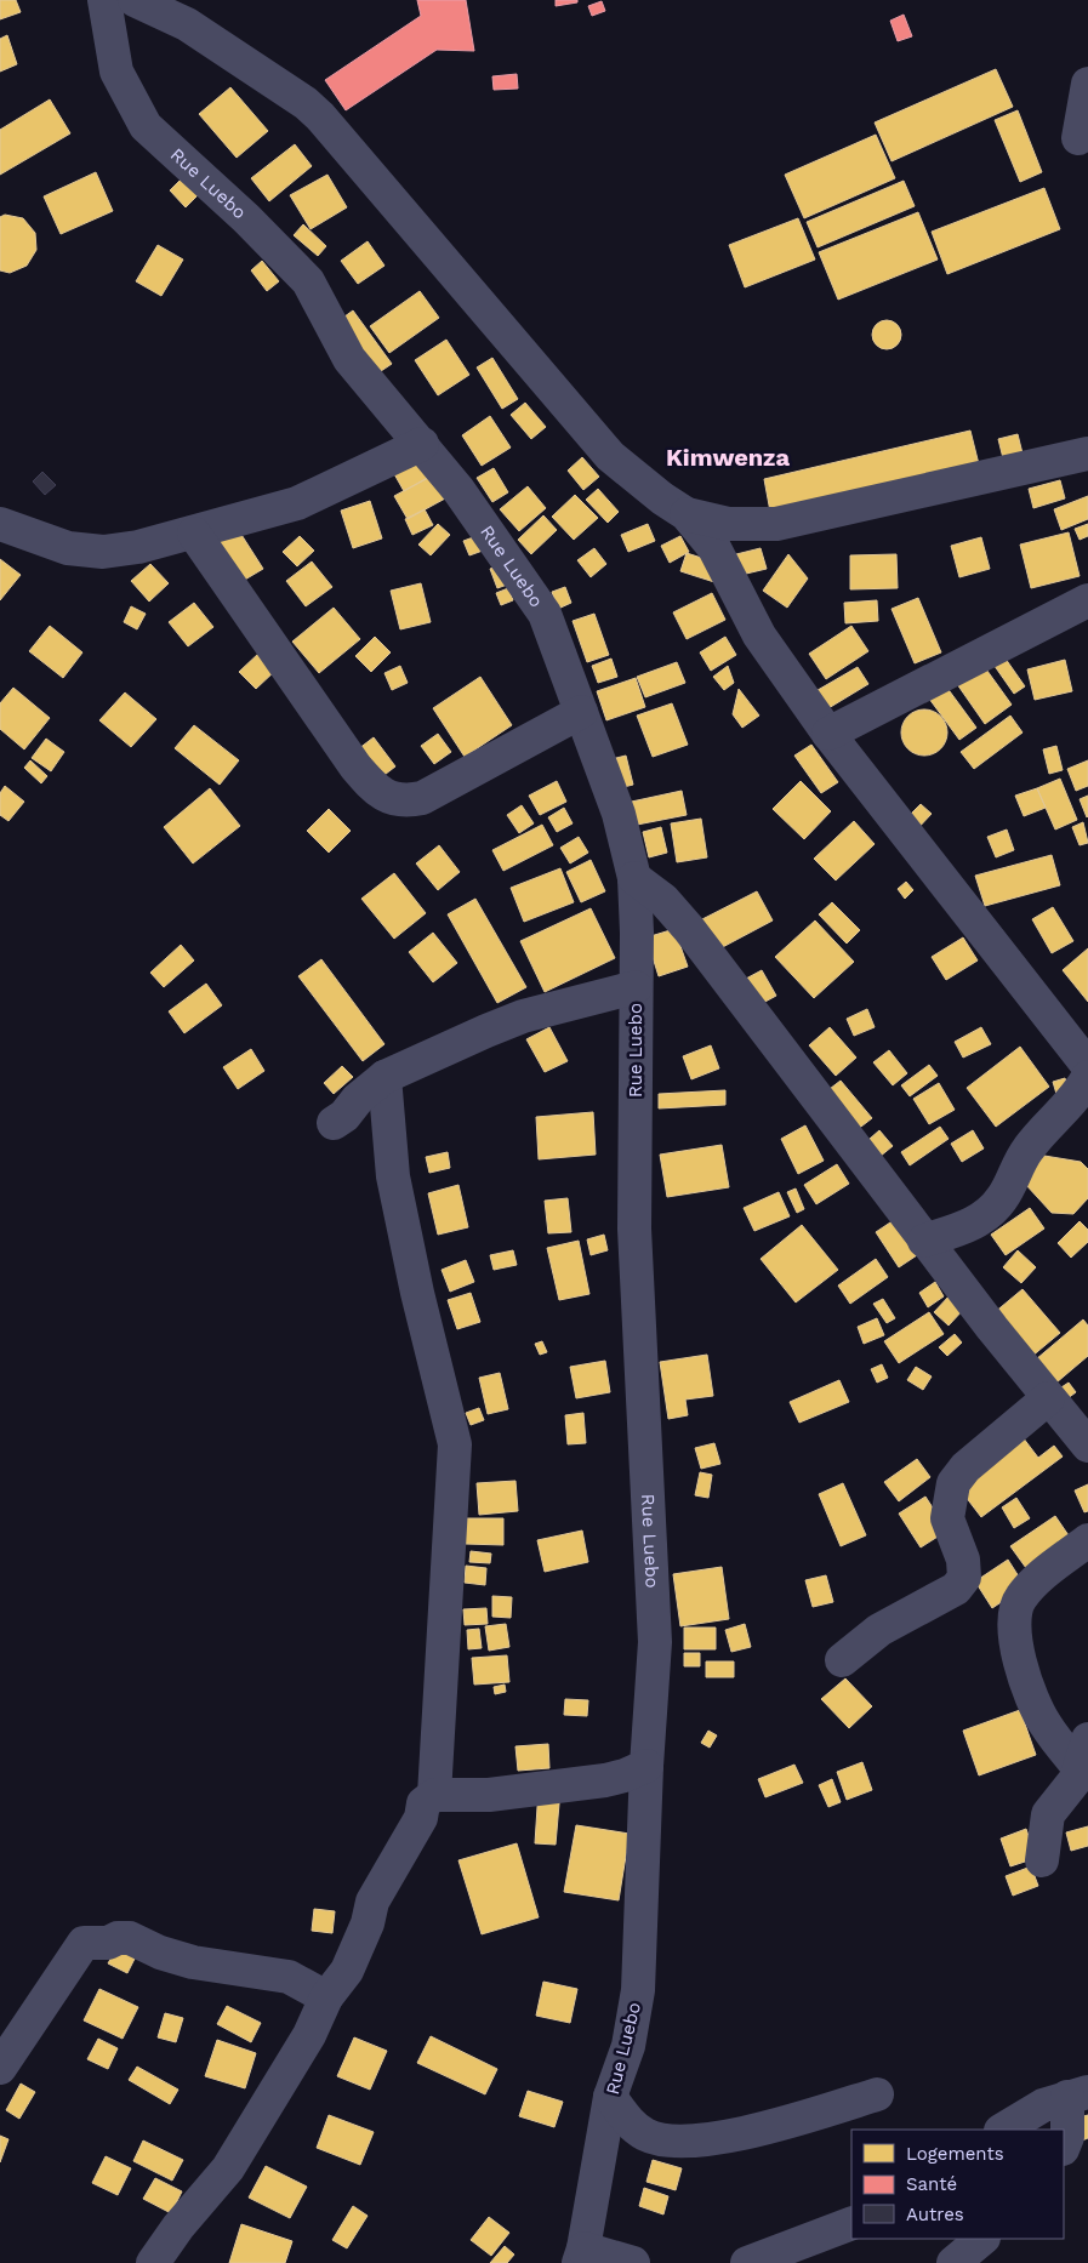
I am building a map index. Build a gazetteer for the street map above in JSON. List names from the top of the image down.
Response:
{
  "streets": {
    "street": ["Rue Luebo"]
  },
  "districts": ["Kimwenza"],
  "legend": ["Logements", "Santé", "Autres"]
}
